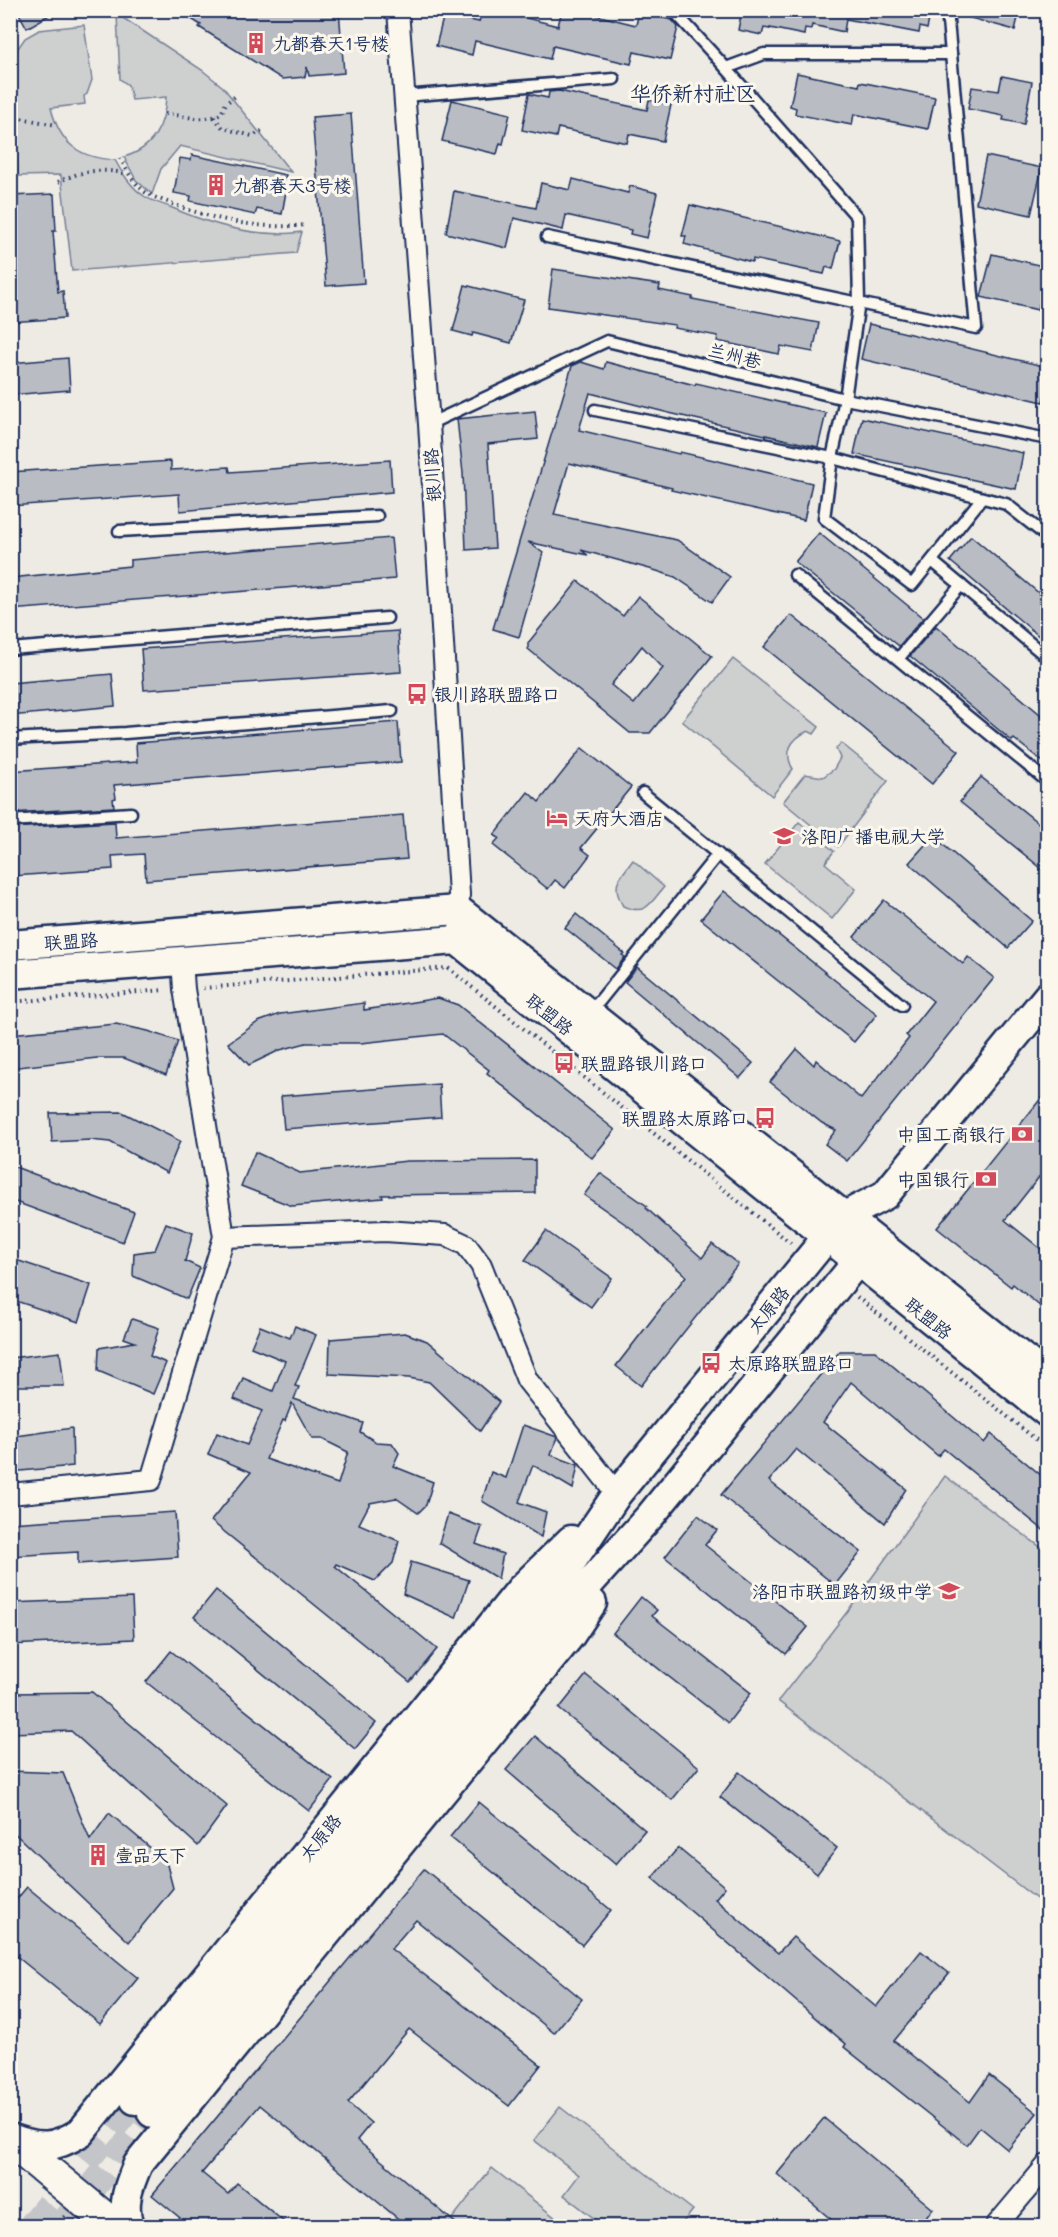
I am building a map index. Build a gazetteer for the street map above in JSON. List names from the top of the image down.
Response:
{
  "streets": {
    "main road": ["联盟路", "太原路"],
    "street": ["银川路"],
    "lane": ["兰州巷"]
  },
  "crossings": [
    ["兰州巷", "银川路"],
    ["银川路", "联盟路"],
    ["联盟路", "太原路"]
  ],
  "districts": ["华侨新村社区"],
  "places": {
    "building": ["九都春天1号楼", "九都春天3号楼", "壹品天下"],
    "bus stop": [
      "银川路联盟路口",
      "联盟路银川路口",
      "联盟路太原路口",
      "太原路联盟路口"
    ],
    "hotel": ["天府大酒店"],
    "school or university": ["洛阳广播电视大学", "洛阳市联盟路初级中学"],
    "bank": ["中国工商银行", "中国银行"]
  }
}
